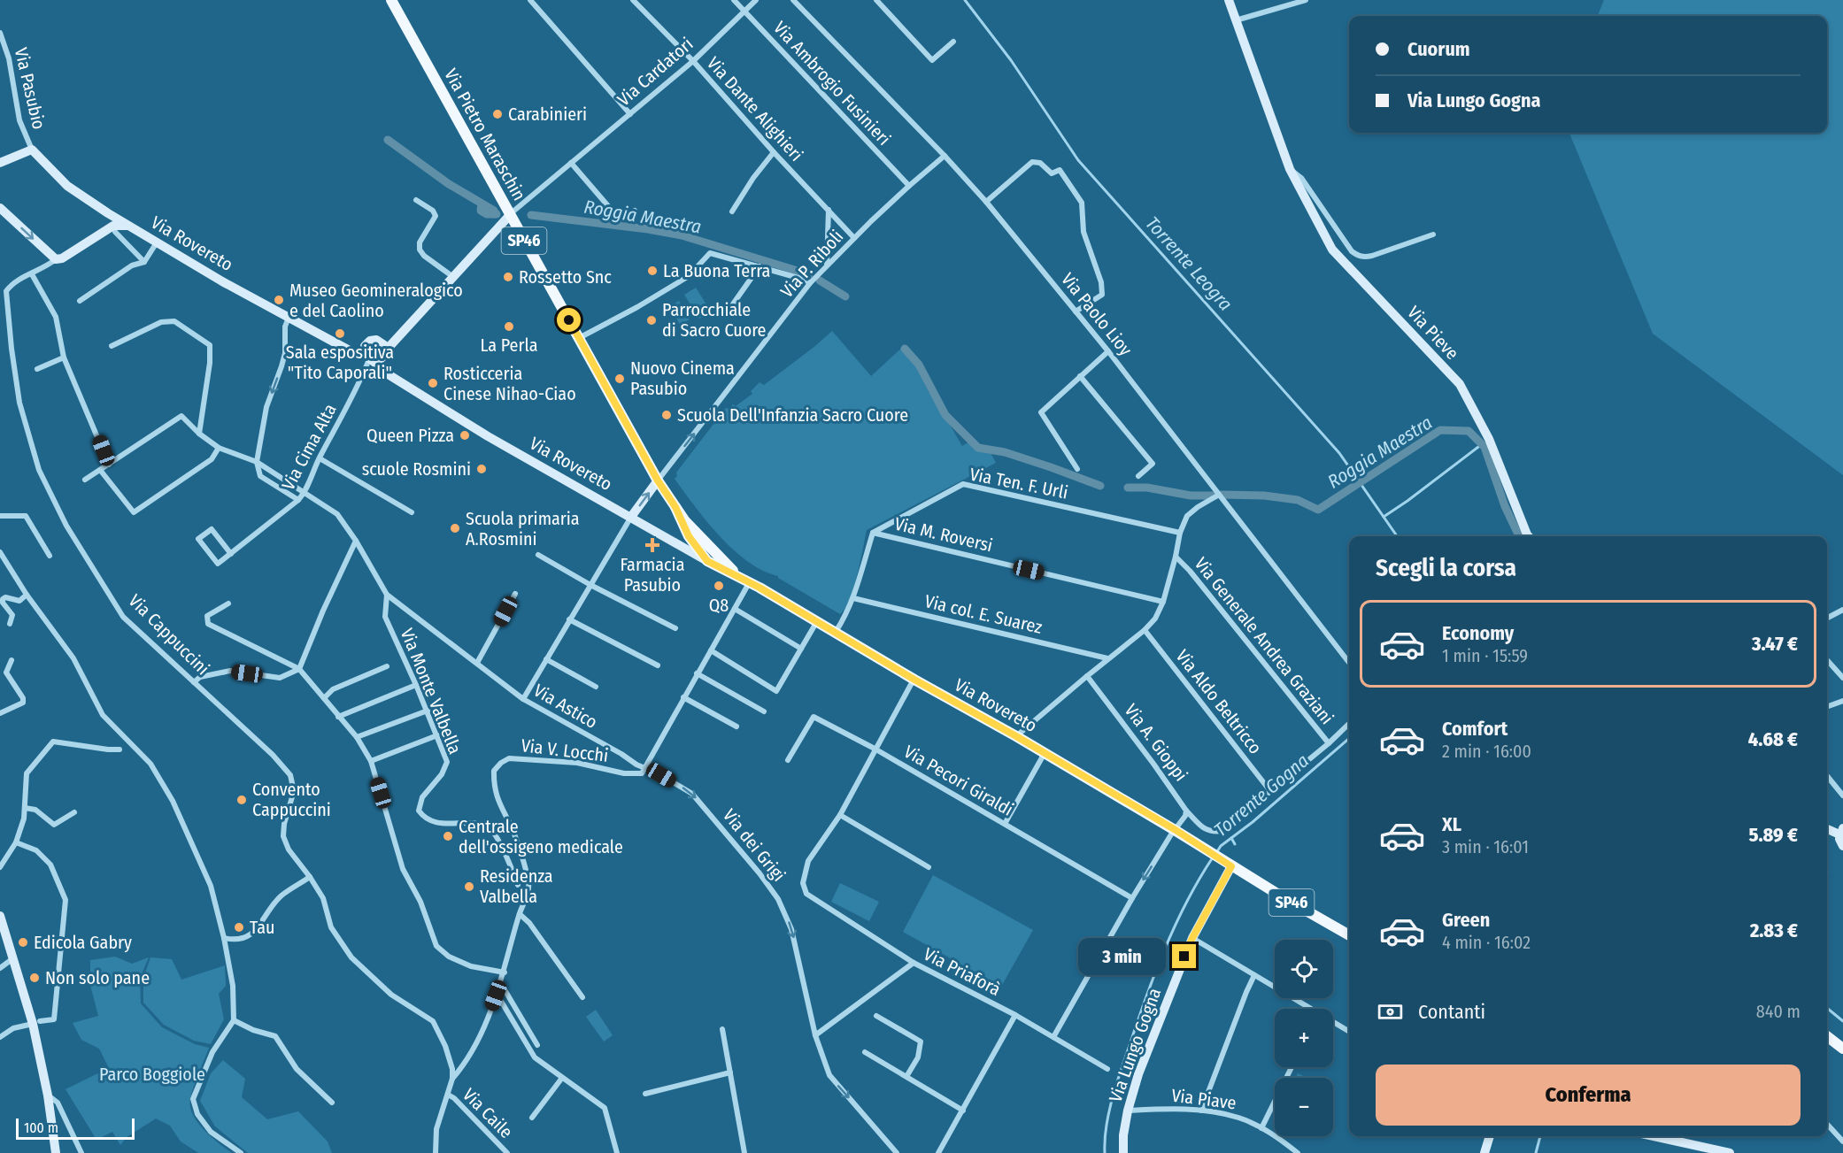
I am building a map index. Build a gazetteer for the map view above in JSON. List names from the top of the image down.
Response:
{
  "streets": {
    "main road": ["Via Pietro Maraschin", "SP46", "Via Rovereto"],
    "street": [
      "Via Cardatori",
      "Via Ambrogio Fusinieri",
      "Via Pasubio",
      "Via Dante Alighieri",
      "Via P. Riboli",
      "Via Paolo Lioy",
      "Via Pieve",
      "Via Cima Alta",
      "Via Ten. F. Urli",
      "Via M. Roversi",
      "Via col. E. Suarez",
      "Via Cappuccini",
      "Via Generale Andrea Graziani",
      "Via Monte Valbella",
      "Via Aldo Beltricco",
      "Via Astico",
      "Via A. Gioppi",
      "Via V. Locchi",
      "Via Pecori Giraldi",
      "Via dei Grigi",
      "Via Priaforà",
      "Via Lungo Gogna",
      "Via Piave",
      "Via Caile"
    ]
  },
  "crossings": [
    ["Via Cardatori", "Via Ambrogio Fusinieri"],
    ["Via Cardatori", "Via Dante Alighieri"],
    ["Via Cardatori", "Via Pietro Maraschin"],
    ["Via Cardatori", "Via Rovereto"],
    ["Via Cardatori", "Via Cima Alta"],
    ["Via Ambrogio Fusinieri", "Via P. Riboli"],
    ["Via Pasubio", "Via Rovereto"],
    ["Via Dante Alighieri", "Via P. Riboli"],
    ["Via Pietro Maraschin", "Via Rovereto"],
    ["Via Pietro Maraschin", "Via P. Riboli"],
    ["SP46", "Via Rovereto"],
    ["SP46", "Via Lungo Gogna"],
    ["Via Rovereto", "Via Cima Alta"],
    ["Via Rovereto", "Via Cappuccini"],
    ["Via Rovereto", "Via Lungo Gogna"],
    ["Via P. Riboli", "Via Paolo Lioy"],
    ["Via Cima Alta", "Via Astico"],
    ["Via Ten. F. Urli", "Via M. Roversi"],
    ["Via Cappuccini", "Via V. Locchi"],
    ["Via Cappuccini", "Via Caile"],
    ["Via Generale Andrea Graziani", "Via A. Gioppi"],
    ["Via Monte Valbella", "Via Astico"],
    ["Via Aldo Beltricco", "Via A. Gioppi"],
    ["Via Astico", "Via V. Locchi"],
    ["Via Astico", "Via dei Grigi"],
    ["Via V. Locchi", "Via dei Grigi"],
    ["Via Lungo Gogna", "Via Piave"]
  ],
  "one_way": ["Via P. Riboli", "Via dei Grigi"],
  "water": ["Roggia Maestra", "Torrente Leogra", "Torrente Gogna"],
  "parks": ["Parco Boggiole"],
  "places": {
    "other": [
      "Carabinieri",
      "La Buona Terra",
      "Rossetto Snc",
      "Museo Geomineralogico e del Caolino",
      "Parrocchiale di Sacro Cuore",
      "La Perla",
      "Sala espositiva \"Tito Caporali\"",
      "Nuovo Cinema Pasubio",
      "Rosticceria Cinese Nihao-Ciao",
      "Scuola Dell'Infanzia Sacro Cuore",
      "Queen Pizza",
      "scuole Rosmini",
      "Scuola primaria A.Rosmini",
      "Q8",
      "Convento Cappuccini",
      "Centrale dell'ossigeno medicale",
      "Residenza Valbella",
      "Tau",
      "Edicola Gabry",
      "Non solo pane"
    ],
    "health": ["Farmacia Pasubio"]
  },
  "scale_bar": "100 m",
  "page": {
    "banner": ["Cuorum", "Via Lungo Gogna"],
    "heading": "Scegli la corsa",
    "list": [
      {
        "name": "Economy",
        "note": "1 min · 15:59",
        "value": "3.47 €"
      },
      {
        "name": "Comfort",
        "note": "2 min · 16:00",
        "value": "4.68 €"
      },
      {
        "name": "XL",
        "note": "3 min · 16:01",
        "value": "5.89 €"
      },
      {
        "name": "Green",
        "note": "4 min · 16:02",
        "value": "2.83 €"
      }
    ],
    "bubble": "3 min",
    "map_buttons": ["+", "−"],
    "pay": ["Contanti", "840 m"],
    "buttons": "Conferma",
    "scale": "100 m"
  }
}
